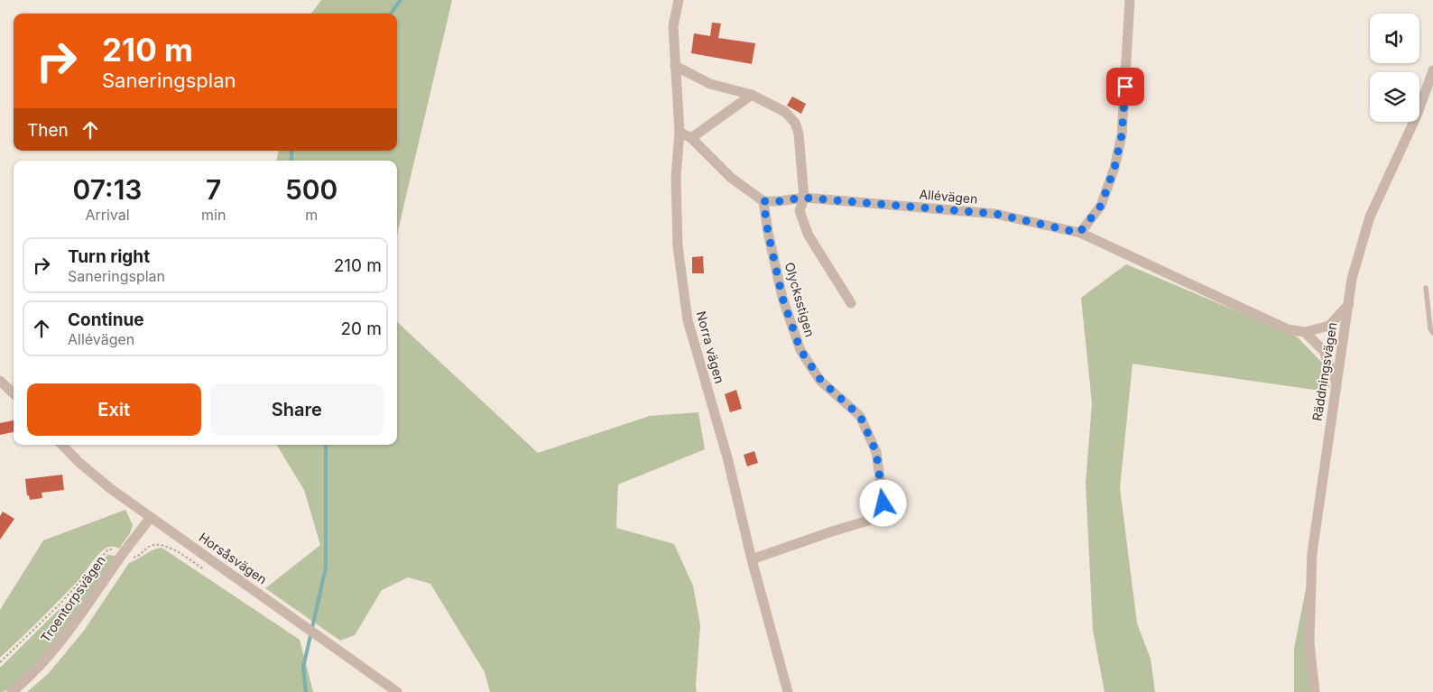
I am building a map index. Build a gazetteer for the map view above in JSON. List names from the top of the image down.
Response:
{
  "streets": {
    "street": [
      "Allévägen",
      "Olycksstigen",
      "Norra vägen",
      "Räddningsvägen",
      "Horsåsvägen",
      "Troentorpsvägen"
    ]
  },
  "crossings": [
    ["Allévägen", "Olycksstigen"],
    ["Allévägen", "Räddningsvägen"],
    ["Olycksstigen", "Norra vägen"],
    ["Horsåsvägen", "Troentorpsvägen"]
  ],
  "page": {
    "turn": ["210 m", "Saneringsplan"],
    "then": "Then",
    "eta": [
      "07:13",
      "Arrival",
      "7",
      "min",
      "500",
      "m"
    ],
    "list": [
      {
        "name": "Turn right",
        "note": "Saneringsplan",
        "value": "210 m"
      },
      {
        "name": "Continue",
        "note": "Allévägen",
        "value": "20 m"
      }
    ],
    "buttons": ["Exit", "Share"]
  }
}
